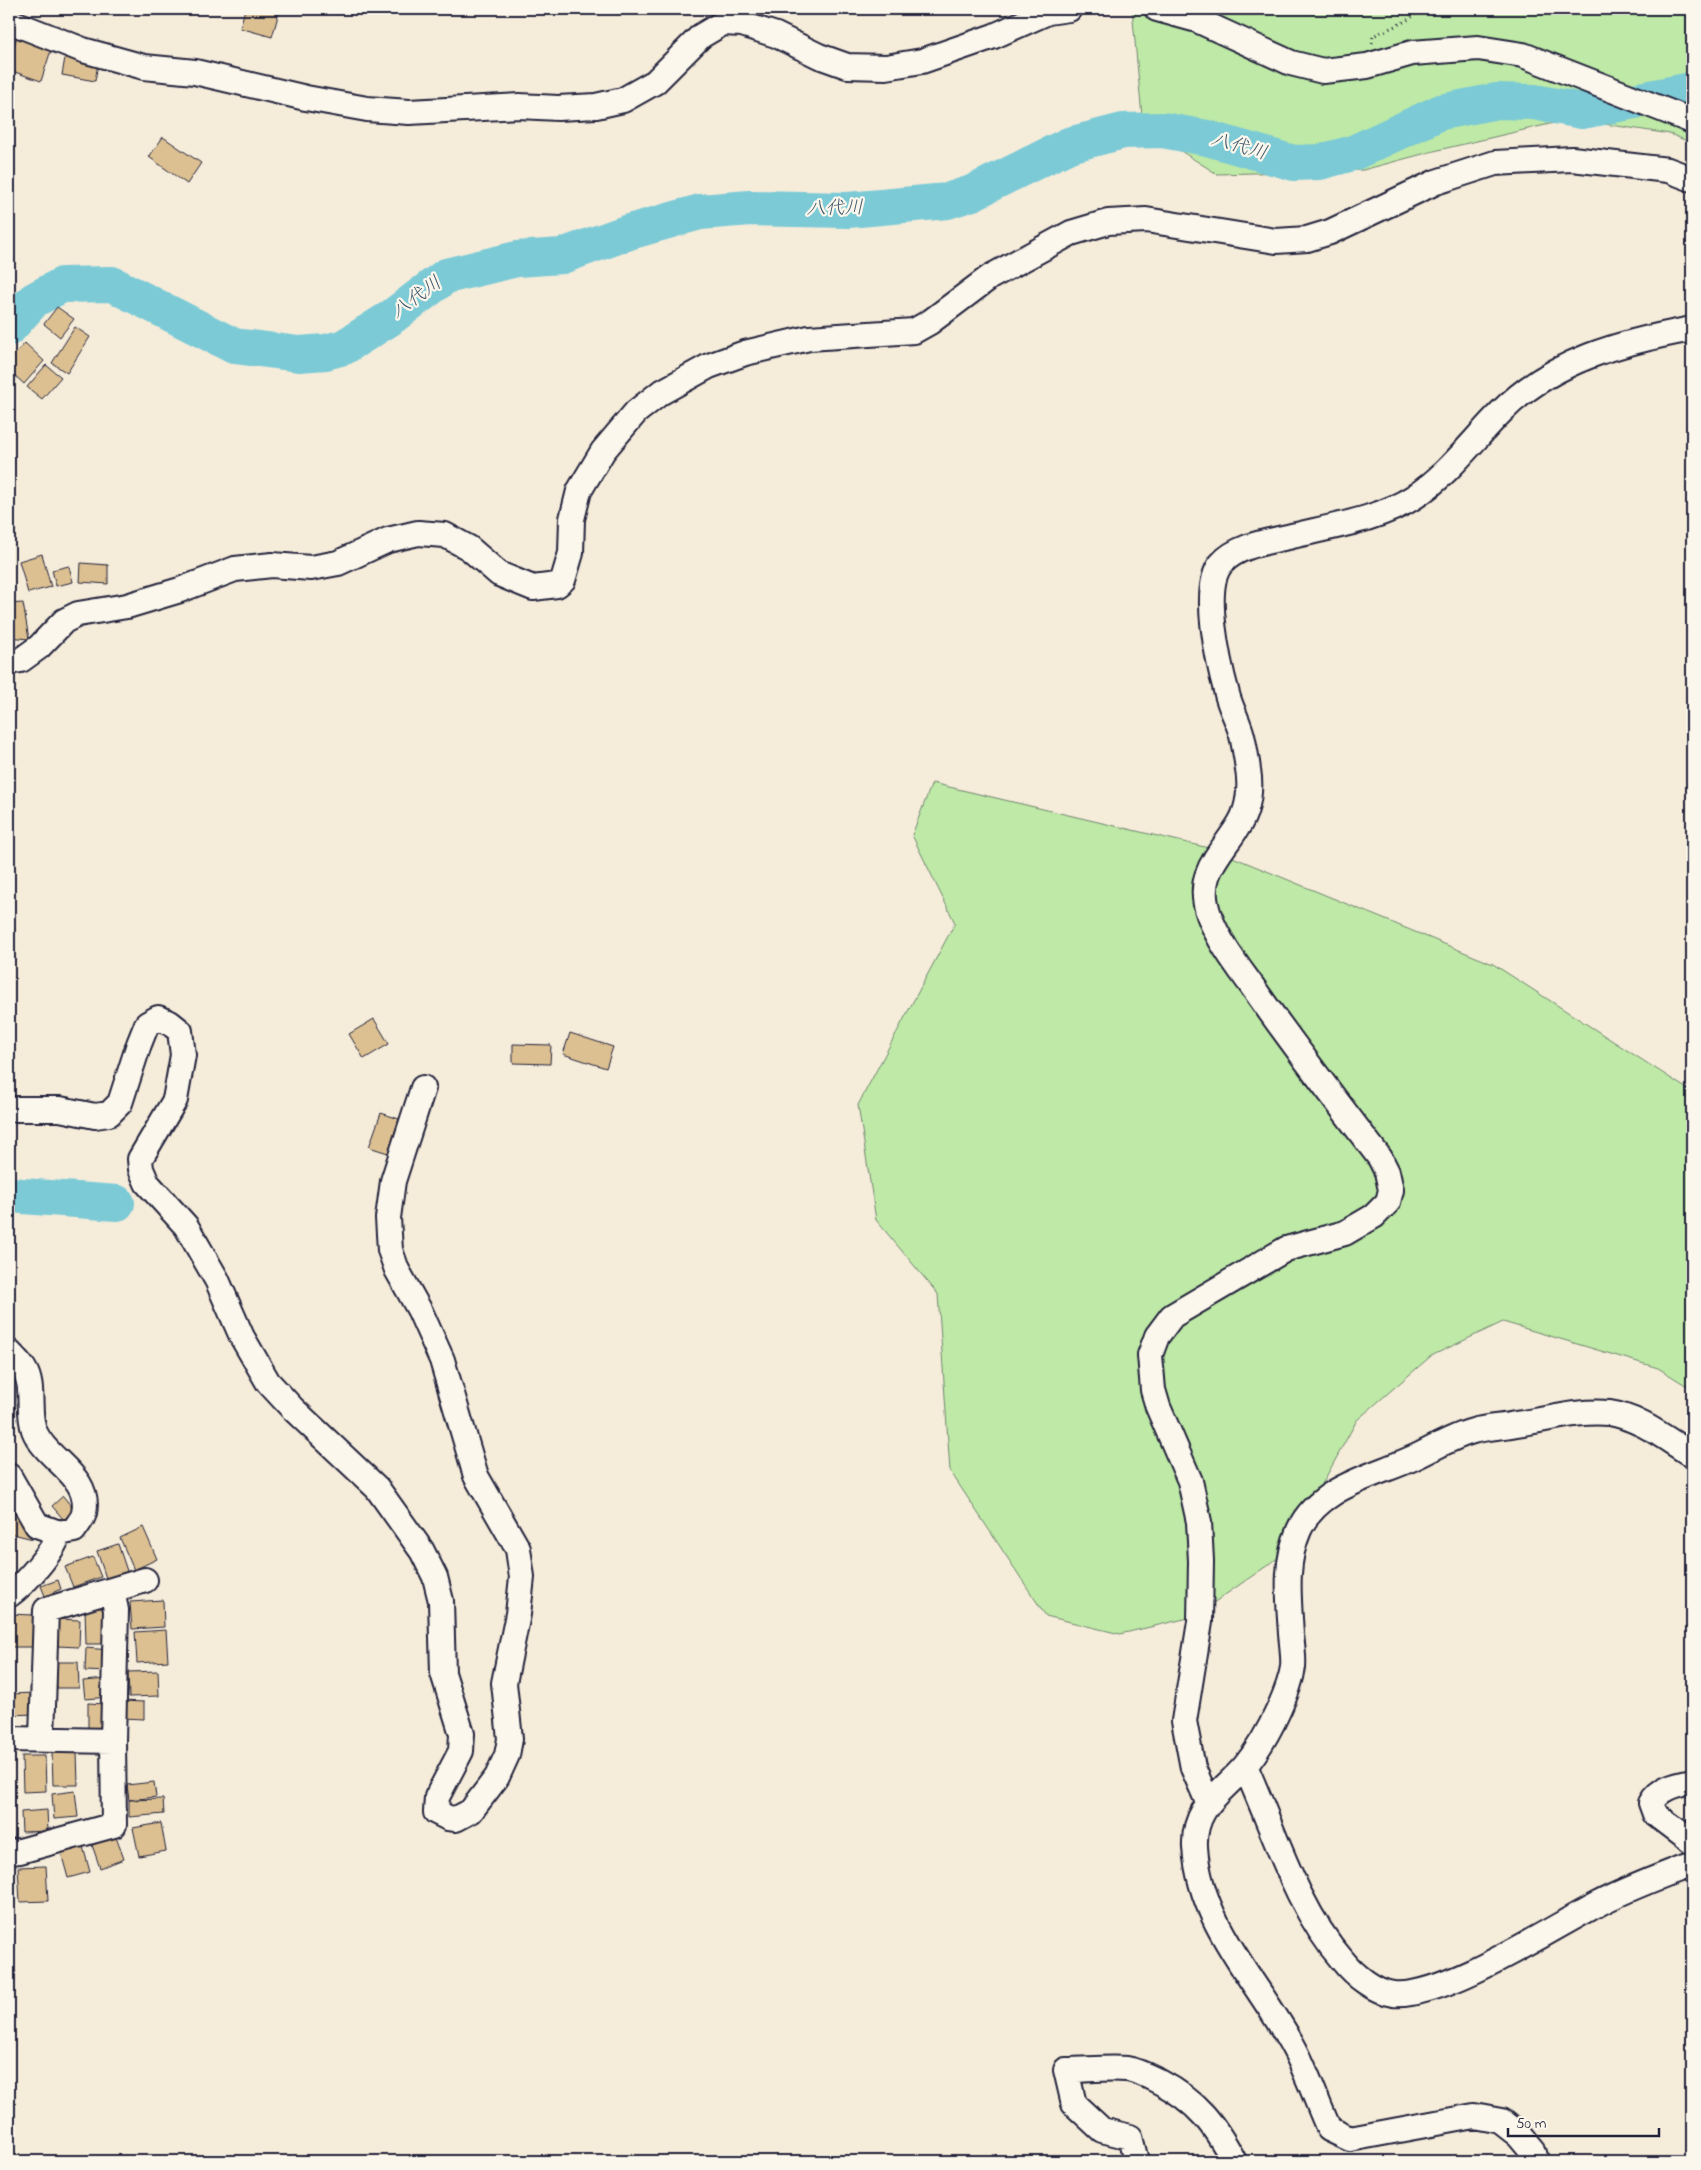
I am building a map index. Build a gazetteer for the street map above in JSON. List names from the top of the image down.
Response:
{
  "water": ["八代川"],
  "scale_bar": "50 m"
}
